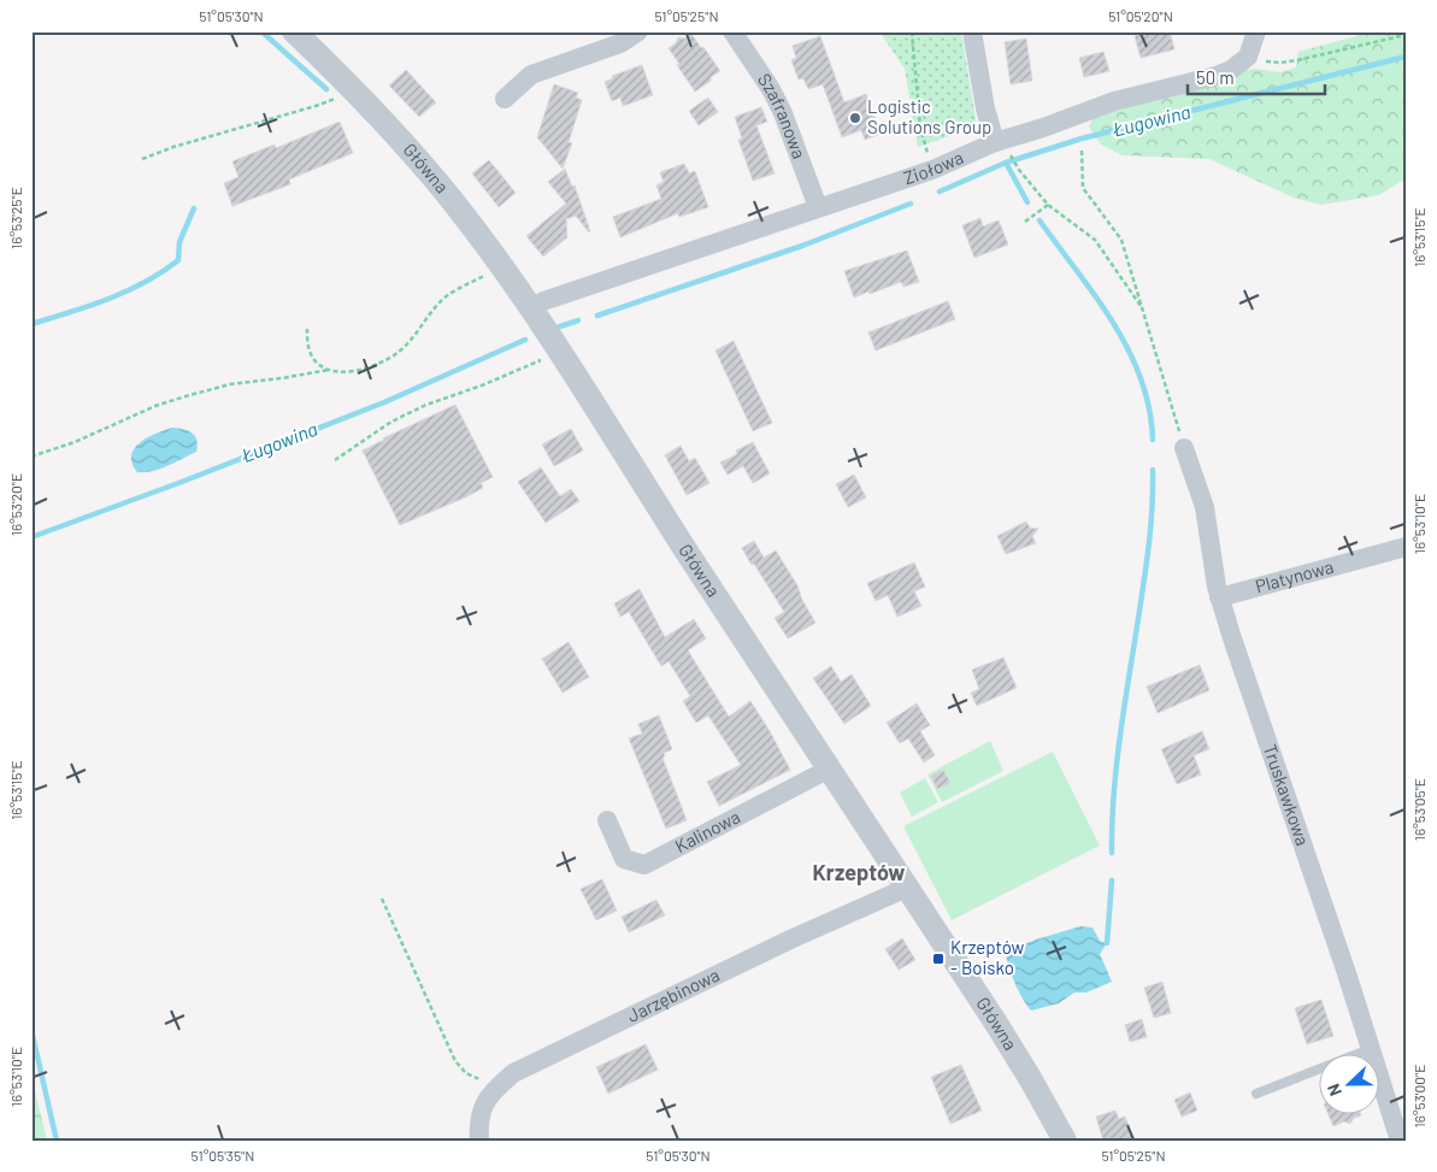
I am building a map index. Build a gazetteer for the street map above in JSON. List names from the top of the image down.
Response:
{
  "streets": {
    "street": [
      "Szafranowa",
      "Główna",
      "Ziołowa",
      "Platynowa",
      "Truskawkowa",
      "Kalinowa",
      "Jarzębinowa"
    ]
  },
  "crossings": [
    ["Szafranowa", "Ziołowa"],
    ["Główna", "Ziołowa"],
    ["Główna", "Kalinowa"],
    ["Główna", "Jarzębinowa"],
    ["Platynowa", "Truskawkowa"]
  ],
  "districts": ["Krzeptów"],
  "water": ["Ługowina"],
  "places": {
    "other": ["Logistic Solutions Group"],
    "transit": ["Krzeptów - Boisko"]
  },
  "scale_bar": "50 m",
  "north": "left",
  "coordinates": [
    "51°05'30\"N",
    "51°05'25\"N",
    "51°05'20\"N",
    "16°53'25\"E",
    "16°53'15\"E",
    "16°53'20\"E",
    "16°53'10\"E",
    "16°53'05\"E",
    "16°53'00\"E",
    "51°05'35\"N"
  ]
}
